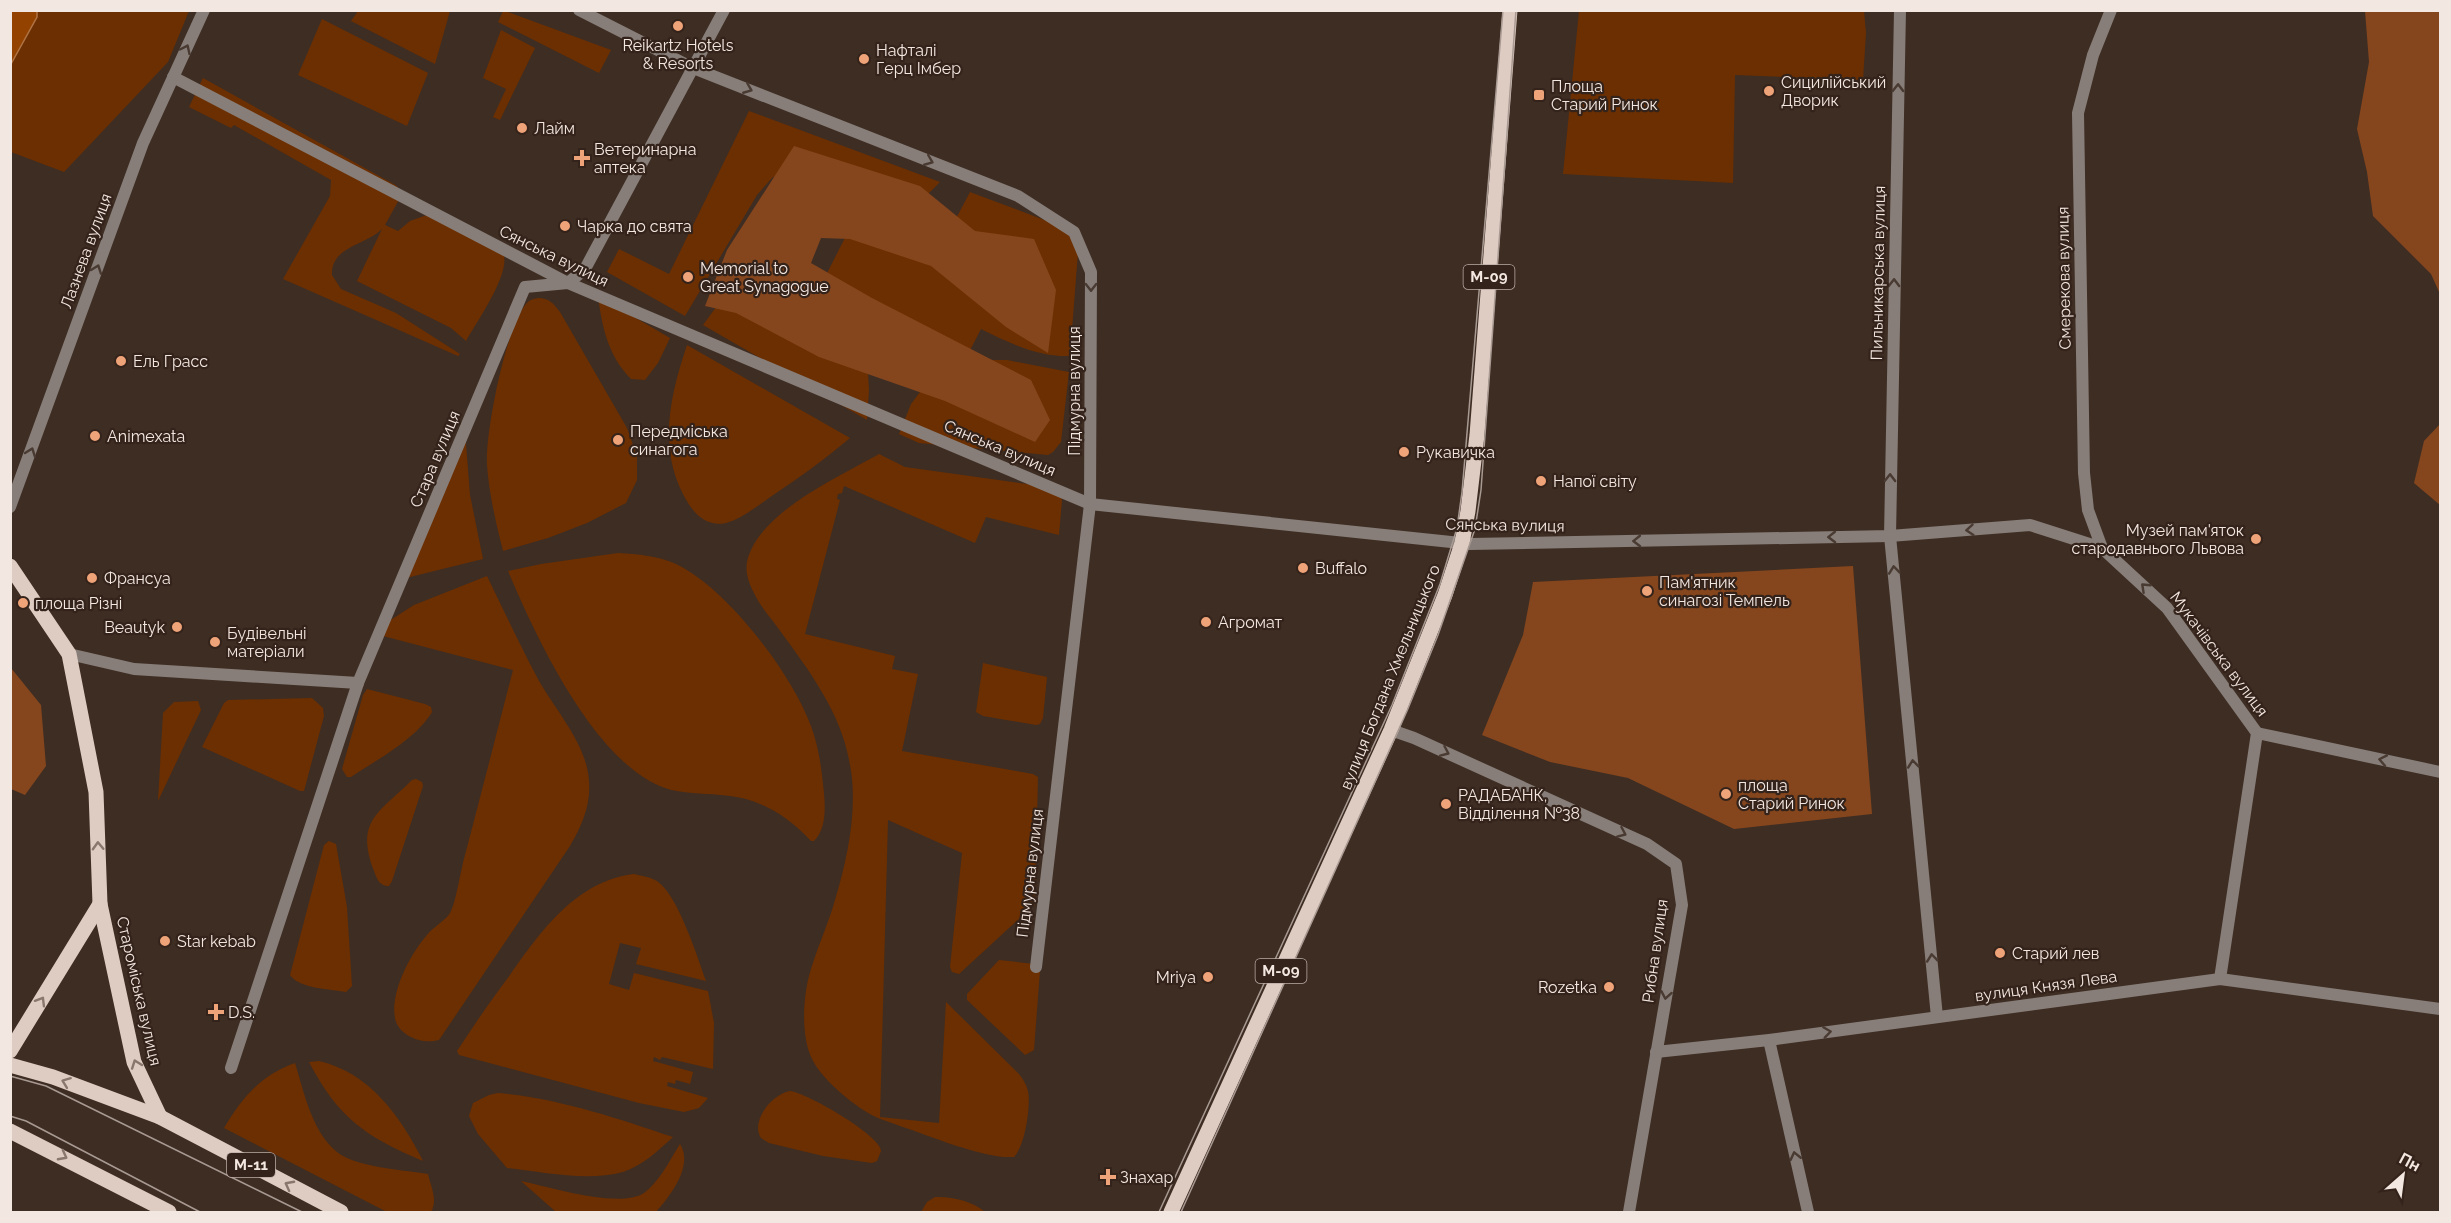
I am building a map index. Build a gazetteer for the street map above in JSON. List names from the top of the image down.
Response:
{
  "streets": {
    "main road": [
      "М-09",
      "вулиця Богдана Хмельницького",
      "Староміська вулиця",
      "М-11"
    ],
    "street": [
      "Лазнева вулиця",
      "Сянська вулиця",
      "Пильникарська вулиця",
      "Смерекова вулиця",
      "Підмурна вулиця",
      "Стара вулиця",
      "Мукачівська вулиця",
      "Рибна вулиця",
      "вулиця Князя Лева"
    ]
  },
  "crossings": [
    ["Лазнева вулиця", "Сянська вулиця"],
    ["Сянська вулиця", "Пильникарська вулиця"],
    ["Сянська вулиця", "Підмурна вулиця"],
    ["Сянська вулиця", "Стара вулиця"],
    ["Сянська вулиця", "Мукачівська вулиця"],
    ["Сянська вулиця", "вулиця Богдана Хмельницького"],
    ["Пильникарська вулиця", "Мукачівська вулиця"],
    ["Смерекова вулиця", "Мукачівська вулиця"],
    ["Мукачівська вулиця", "вулиця Князя Лева"],
    ["вулиця Богдана Хмельницького", "Рибна вулиця"],
    ["Рибна вулиця", "вулиця Князя Лева"],
    ["Староміська вулиця", "М-11"]
  ],
  "one_way": [
    "Лазнева вулиця",
    "Пильникарська вулиця",
    "Підмурна вулиця",
    "Мукачівська вулиця",
    "Рибна вулиця",
    "Староміська вулиця"
  ],
  "places": {
    "other": [
      "Reikartz Hotels & Resorts",
      "Нафталі Герц Імбер",
      "Сицилійський Дворик",
      "Лайм",
      "Чарка до свята",
      "Memorial to Great Synagogue",
      "Ель Грасс",
      "Animexata",
      "Передміська синагога",
      "Рукавичка",
      "Напої світу",
      "Музей пам'яток стародавнього Львова",
      "Buffalo",
      "Франсуа",
      "Пам'ятник синагозі Темпель",
      "площа Різні",
      "Агромат",
      "Beautyk",
      "Будівельні матеріали",
      "площа Старий Ринок",
      "РАДАБАНК, Відділення №38",
      "Star kebab",
      "Старий лев",
      "Mriya",
      "Rozetka"
    ],
    "transit": ["Площа Старий Ринок"],
    "health": ["Ветеринарна аптека", "D.S.", "Знахар"]
  },
  "north": "top right"
}
